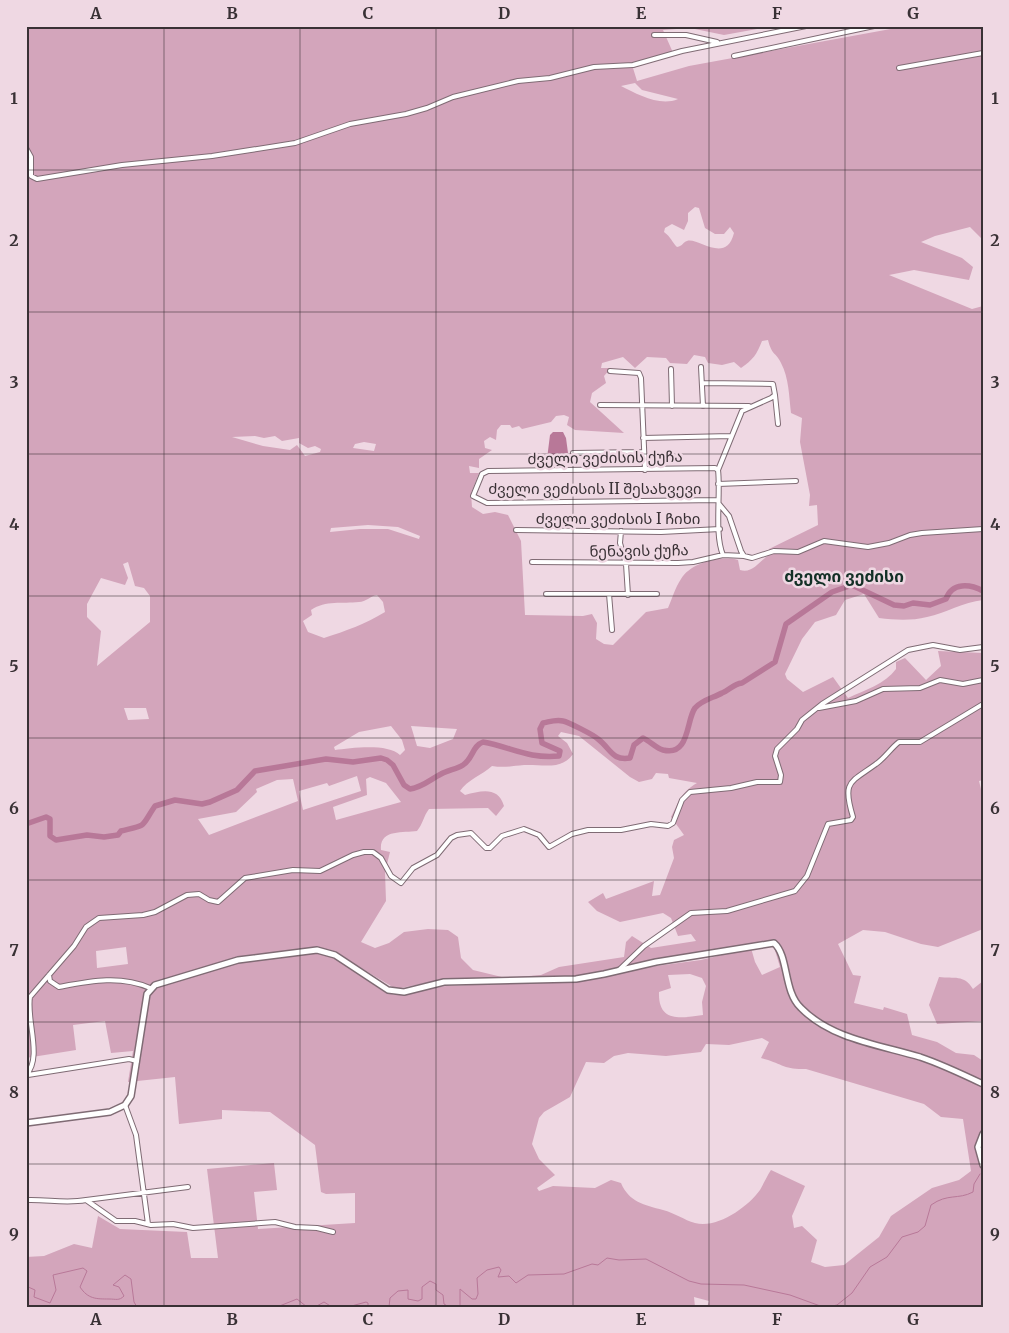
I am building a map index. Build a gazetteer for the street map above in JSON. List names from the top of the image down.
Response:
{
  "streets": {
    "street": [
      "ძველი ვეძისის ქუჩა",
      "ძველი ვეძისის II შესახვევი",
      "ძველი ვეძისის I ჩიხი",
      "ნენავის ქუჩა"
    ]
  },
  "crossings": [
    ["ძველი ვეძისის ქუჩა", "ძველი ვეძისის II შესახვევი"]
  ],
  "districts": ["ძველი ვეძისი"],
  "grid": {
    "columns": [
      "A",
      "B",
      "C",
      "D",
      "E",
      "F",
      "G"
    ],
    "rows": [
      "1",
      "2",
      "3",
      "4",
      "5",
      "6",
      "7",
      "8",
      "9"
    ]
  }
}
